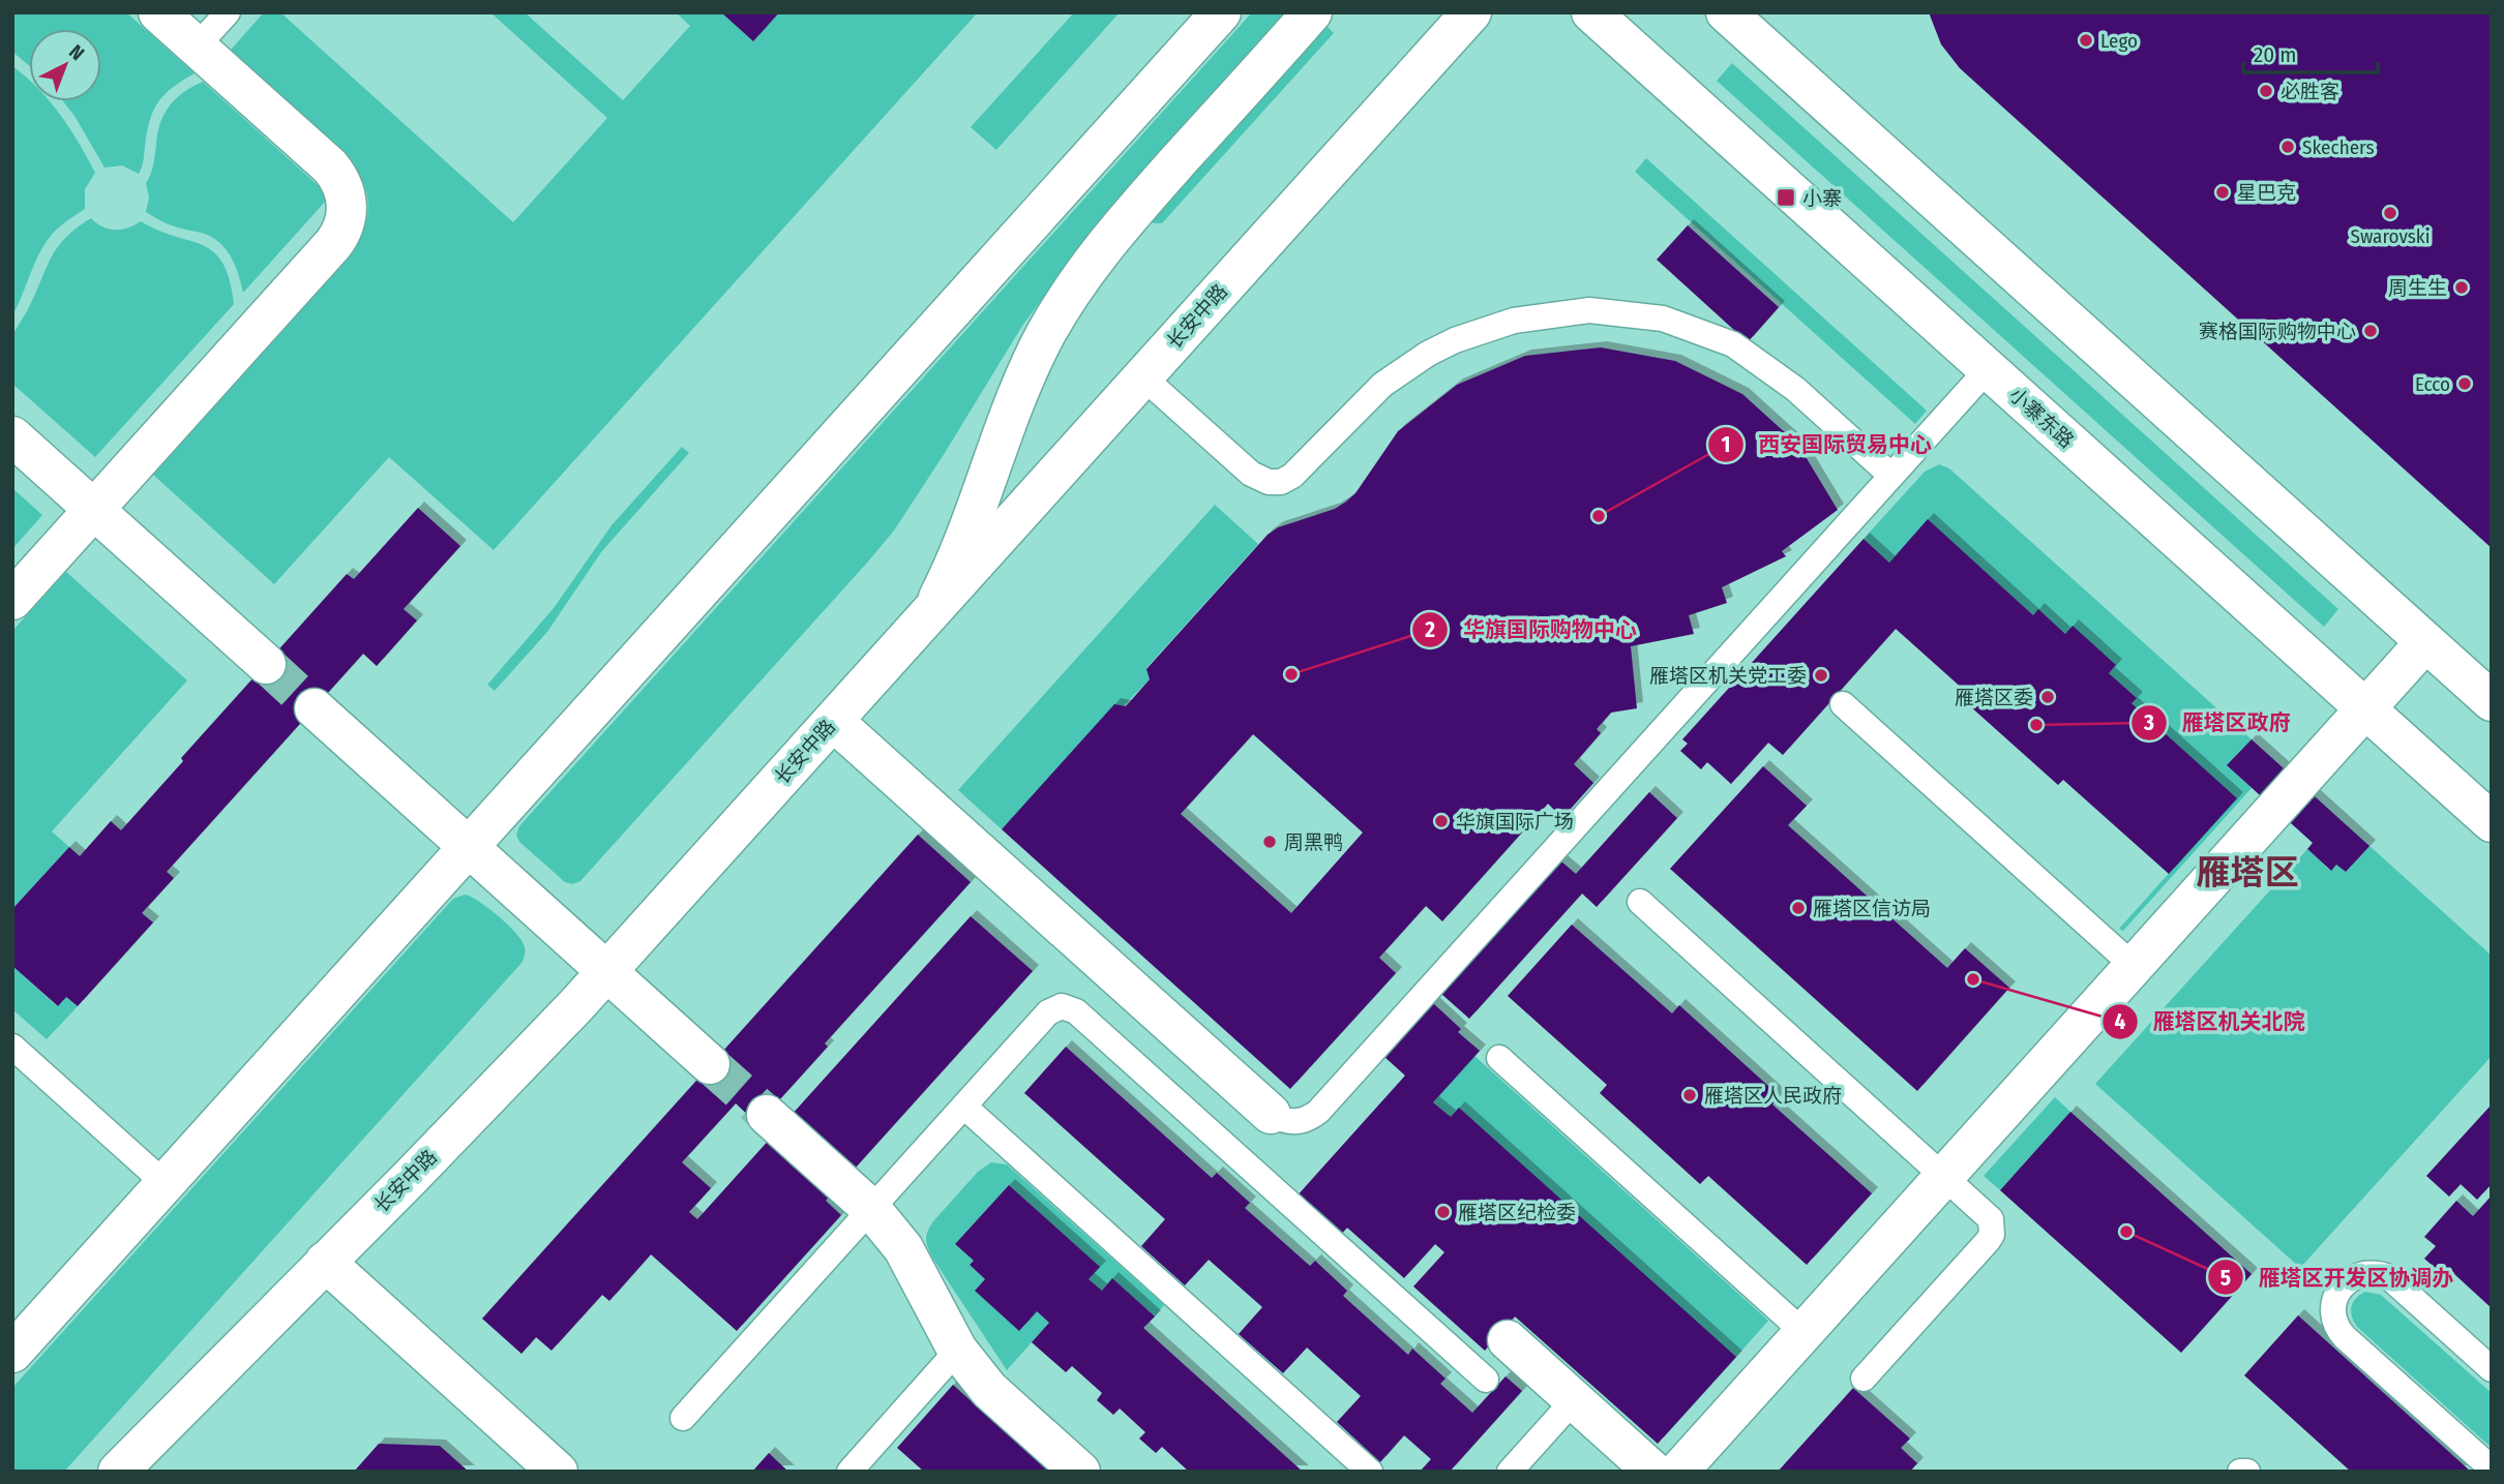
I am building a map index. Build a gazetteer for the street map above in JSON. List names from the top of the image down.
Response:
{
  "streets": {
    "main road": ["长安中路", "小寨东路"]
  },
  "districts": ["雁塔区"],
  "places": {
    "other": [
      "Lego",
      "必胜客",
      "Skechers",
      "星巴克",
      "Swarovski",
      "周生生",
      "赛格国际购物中心",
      "Ecco",
      "西安国际贸易中心",
      "华旗国际购物中心",
      "雁塔区机关党工委",
      "雁塔区委",
      "雁塔区政府",
      "华旗国际广场",
      "周黑鸭",
      "雁塔区信访局",
      "雁塔区机关北院",
      "雁塔区人民政府",
      "雁塔区纪检委",
      "雁塔区开发区协调办"
    ],
    "transit": ["小寨"]
  },
  "scale_bar": "20 m",
  "north": "top right"
}
